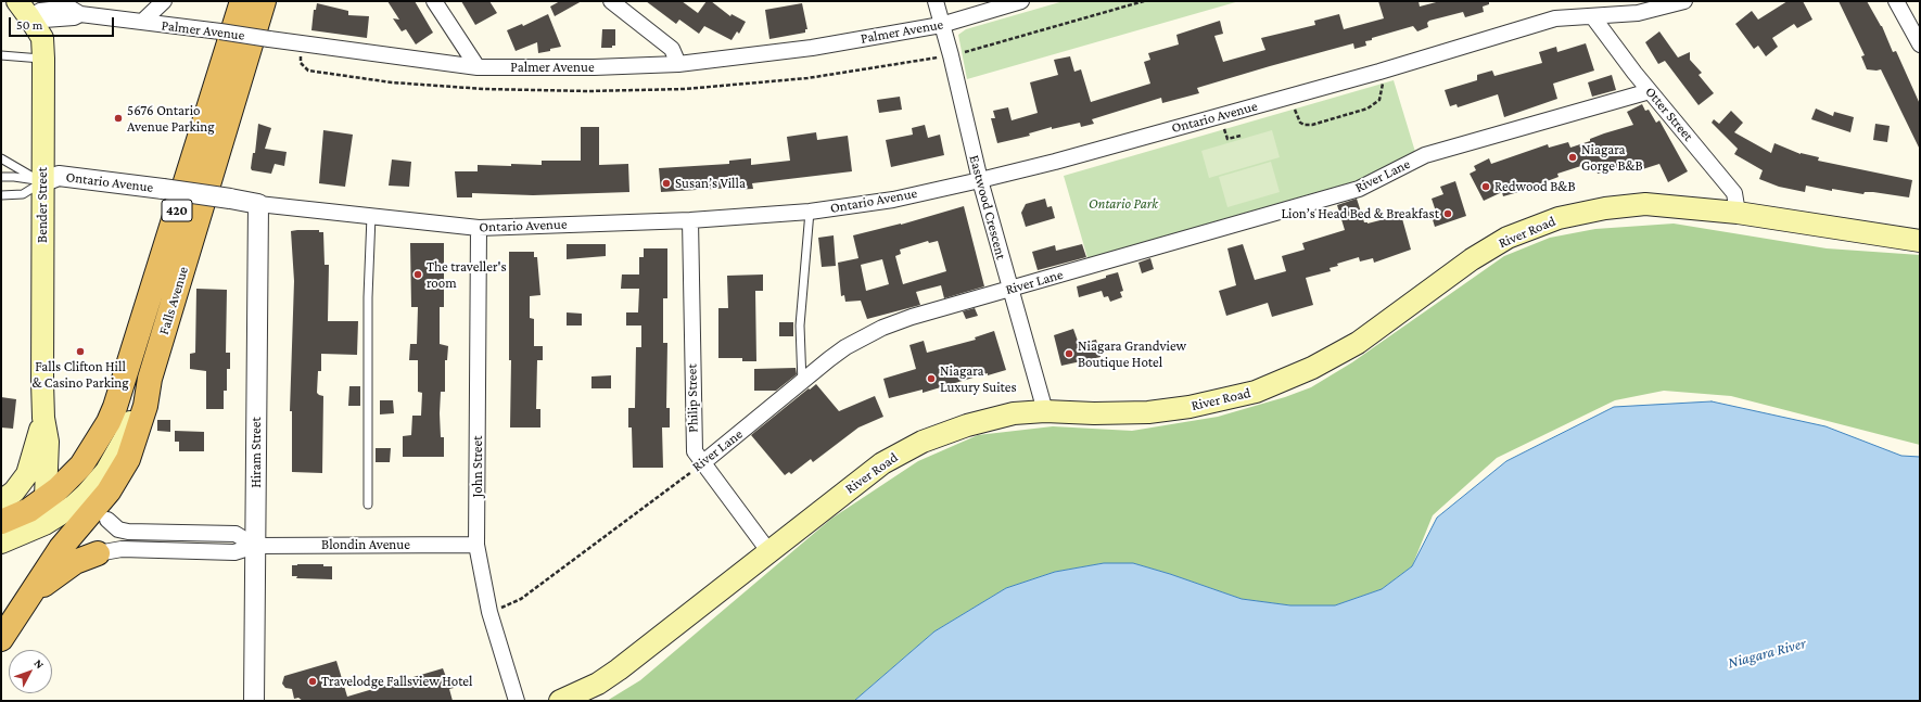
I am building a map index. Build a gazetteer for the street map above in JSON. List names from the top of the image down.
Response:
{
  "streets": {
    "highway": ["420", "Falls Avenue"],
    "main road": ["Bender Street", "River Road"],
    "street": [
      "Palmer Avenue",
      "Otter Street",
      "Ontario Avenue",
      "River Lane",
      "Eastwood Crescent",
      "Philip Street",
      "Hiram Street",
      "John Street",
      "Blondin Avenue"
    ]
  },
  "crossings": [
    ["Palmer Avenue", "Bender Street"],
    ["Palmer Avenue", "Eastwood Crescent"],
    ["Palmer Avenue", "Falls Avenue"],
    ["Otter Street", "Ontario Avenue"],
    ["Otter Street", "River Lane"],
    ["Otter Street", "River Road"],
    ["Ontario Avenue", "Bender Street"],
    ["Ontario Avenue", "Eastwood Crescent"],
    ["Ontario Avenue", "Philip Street"],
    ["Ontario Avenue", "Hiram Street"],
    ["Ontario Avenue", "John Street"],
    ["River Lane", "Eastwood Crescent"],
    ["River Lane", "Philip Street"],
    ["River Lane", "John Street"],
    ["Bender Street", "Falls Avenue"],
    ["Eastwood Crescent", "River Road"],
    ["River Road", "Philip Street"],
    ["Hiram Street", "Blondin Avenue"],
    ["John Street", "Blondin Avenue"]
  ],
  "water": ["Niagara River"],
  "parks": ["Ontario Park"],
  "places": [
    "5676 Ontario Avenue Parking",
    "Niagara Gorge B&B",
    "Susan’s Villa",
    "Redwood B&B",
    "Lion’s Head Bed & Breakfast",
    "The traveller's room",
    "Falls Clifton Hill & Casino Parking",
    "Niagara Grandview Boutique Hotel",
    "Niagara Luxury Suites",
    "Travelodge Fallsview Hotel"
  ],
  "scale_bar": "50 m",
  "north": "top right"
}
